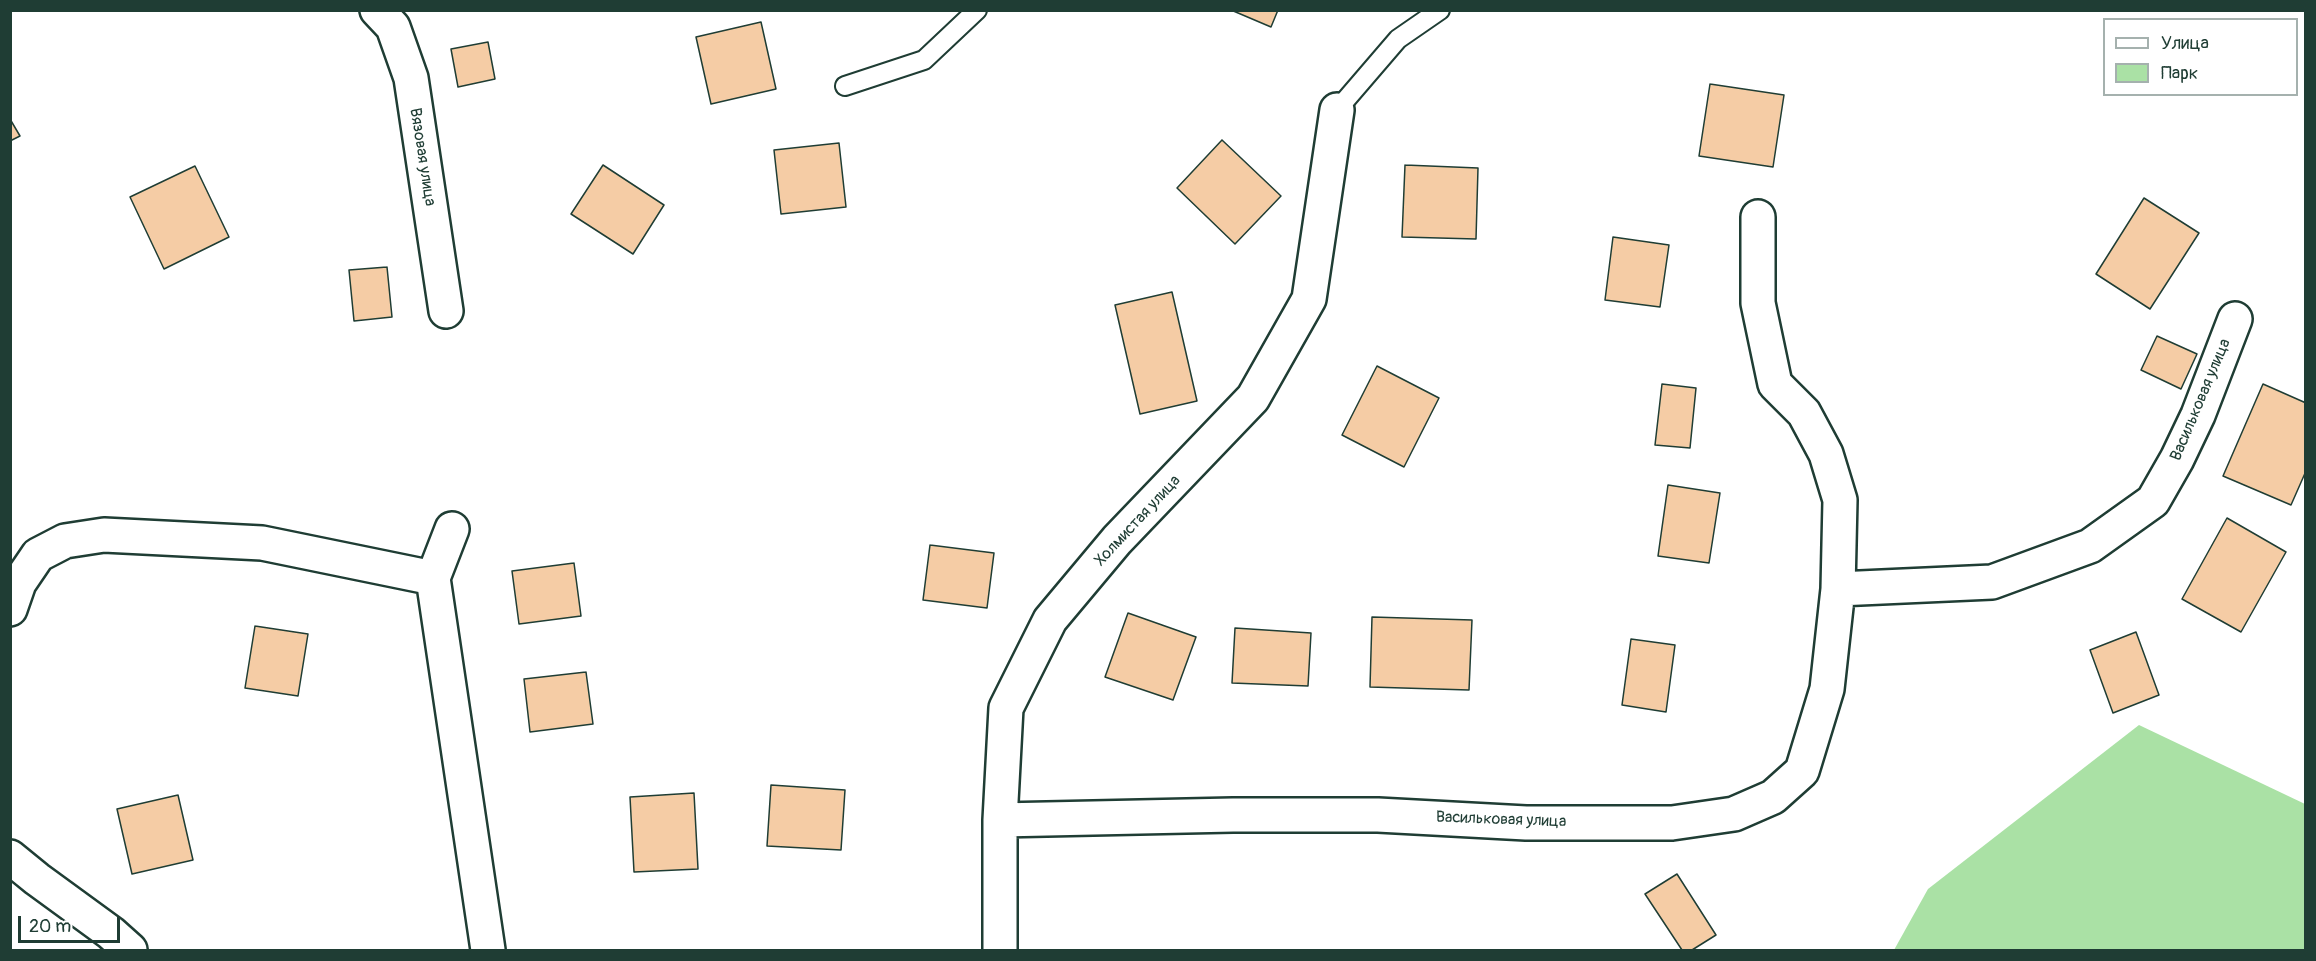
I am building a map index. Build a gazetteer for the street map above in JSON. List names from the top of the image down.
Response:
{
  "streets": {
    "street": ["Вязовая улица", "Васильковая улица", "Холмистая улица"]
  },
  "crossings": [
    ["Васильковая улица", "Холмистая улица"]
  ],
  "legend": ["Улица", "Парк"],
  "scale_bar": "20 m"
}
